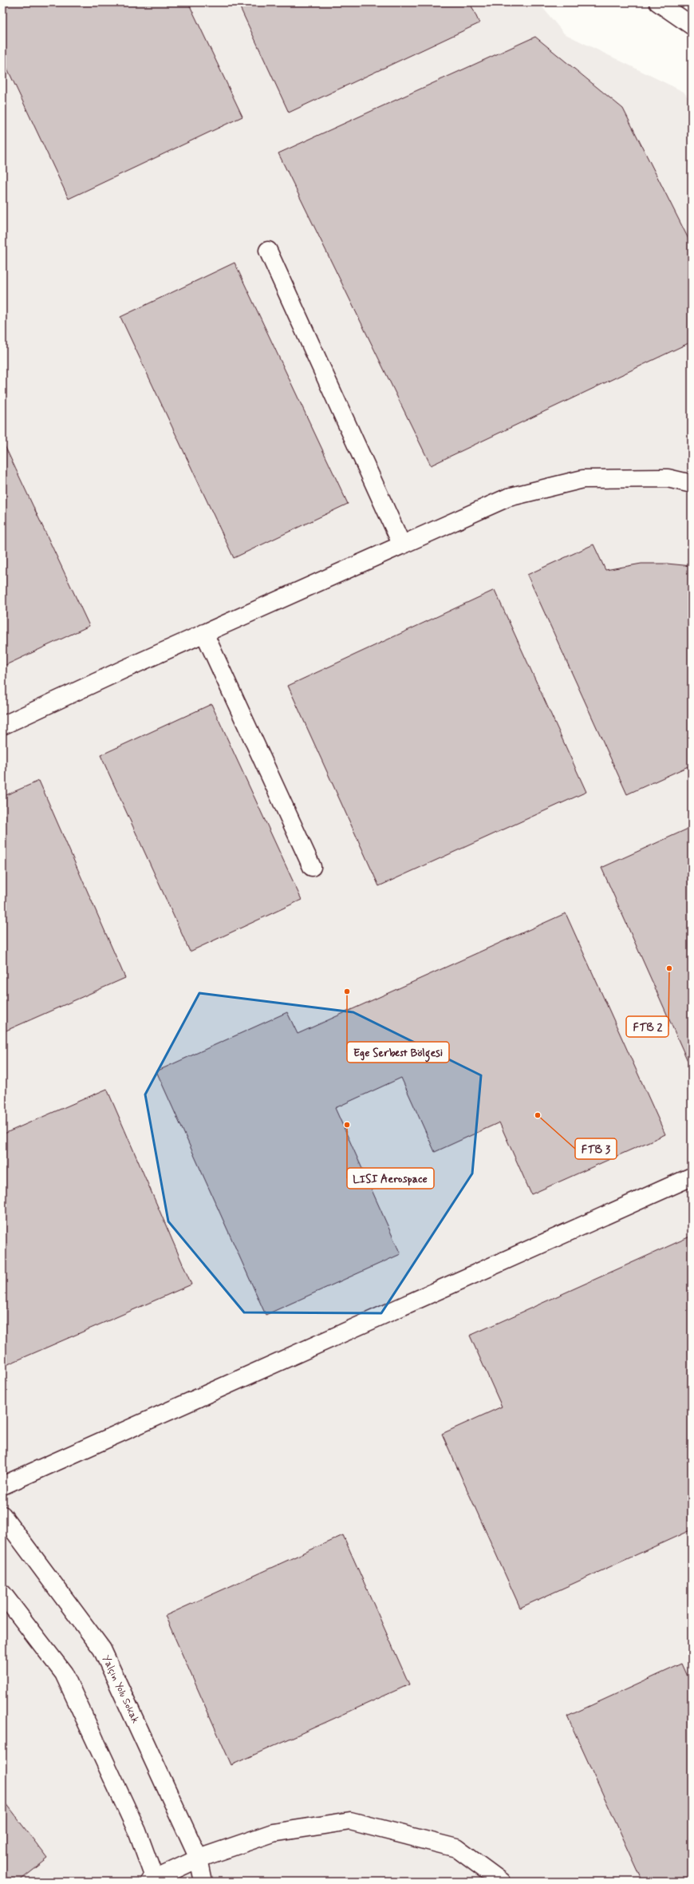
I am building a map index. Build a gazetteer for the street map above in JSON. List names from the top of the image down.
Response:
{
  "streets": {
    "street": ["Yalçın Yolu Sokak"]
  },
  "places": [
    "FTB 2",
    "Ege Serbest Bölgesi",
    "FTB 3",
    "LISI Aerospace"
  ]
}
